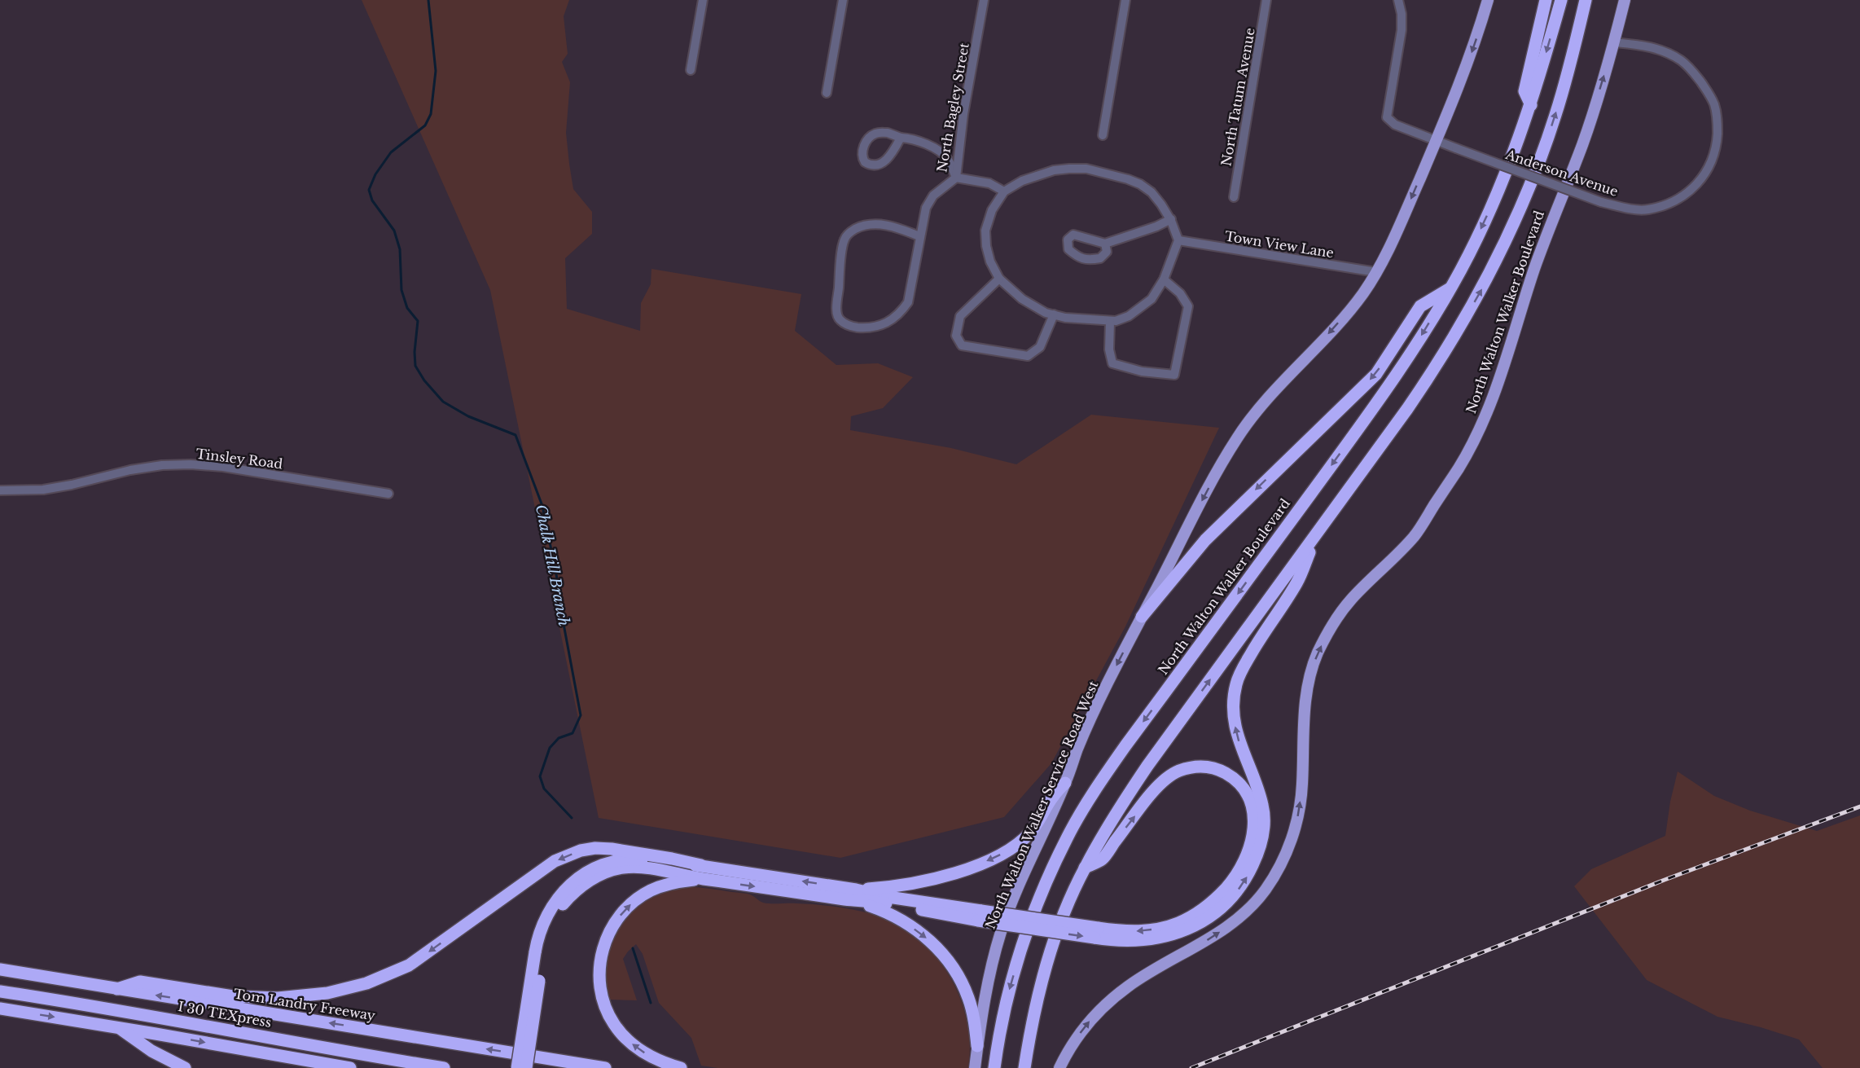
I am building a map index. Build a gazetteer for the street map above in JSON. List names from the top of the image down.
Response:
{
  "streets": {
    "highway": ["North Walton Walker Boulevard", "Tom Landry Freeway", "I 30 TEXpress"],
    "main road": ["North Walton Walker Service Road West"],
    "street": [
      "North Tatum Avenue",
      "North Bagley Street",
      "Anderson Avenue",
      "Town View Lane",
      "Tinsley Road"
    ]
  },
  "crossings": [
    ["Anderson Avenue", "North Walton Walker Boulevard"]
  ],
  "one_way": ["North Walton Walker Service Road West"],
  "water": ["Chalk Hill Branch"]
}
